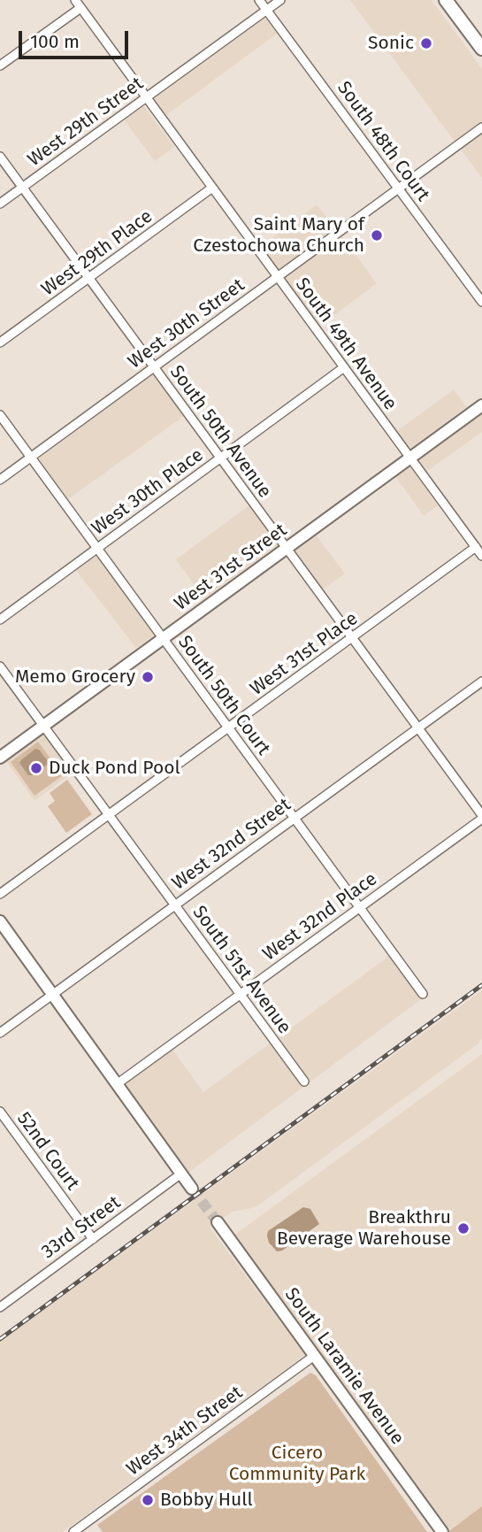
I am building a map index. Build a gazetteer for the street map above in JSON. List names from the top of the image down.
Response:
{
  "streets": {
    "main road": ["West 31st Street", "South Laramie Avenue"],
    "street": [
      "West 29th Street",
      "South 48th Court",
      "West 29th Place",
      "West 30th Street",
      "South 49th Avenue",
      "South 50th Avenue",
      "West 30th Place",
      "West 31st Place",
      "South 50th Court",
      "West 32nd Street",
      "West 32nd Place",
      "South 51st Avenue",
      "52nd Court",
      "33rd Street",
      "West 34th Street"
    ]
  },
  "crossings": [
    ["West 29th Street", "South 48th Court"],
    ["West 29th Street", "South 49th Avenue"],
    ["West 29th Street", "South 50th Avenue"],
    ["South 48th Court", "West 30th Street"],
    ["West 29th Place", "South 49th Avenue"],
    ["West 29th Place", "South 50th Avenue"],
    ["West 30th Street", "South 49th Avenue"],
    ["West 30th Street", "South 50th Avenue"],
    ["West 30th Street", "South 50th Court"],
    ["South 49th Avenue", "West 30th Place"],
    ["South 49th Avenue", "West 31st Street"],
    ["South 49th Avenue", "West 31st Place"],
    ["South 50th Avenue", "West 30th Place"],
    ["South 50th Avenue", "West 31st Street"],
    ["South 50th Avenue", "West 31st Place"],
    ["South 50th Avenue", "West 32nd Street"],
    ["South 50th Avenue", "West 32nd Place"],
    ["West 30th Place", "South 50th Court"],
    ["West 31st Street", "South 50th Court"],
    ["West 31st Street", "South 51st Avenue"],
    ["West 31st Place", "South 50th Court"],
    ["West 31st Place", "South 51st Avenue"],
    ["South 50th Court", "West 32nd Street"],
    ["South 50th Court", "West 32nd Place"],
    ["West 32nd Street", "South 51st Avenue"],
    ["West 32nd Place", "South 51st Avenue"],
    ["52nd Court", "33rd Street"],
    ["South Laramie Avenue", "West 34th Street"]
  ],
  "parks": ["Cicero Community Park"],
  "places": [
    "Sonic",
    "Saint Mary of Czestochowa Church",
    "Memo Grocery",
    "Duck Pond Pool",
    "Breakthru Beverage Warehouse",
    "Bobby Hull"
  ],
  "scale_bar": "100 m"
}
